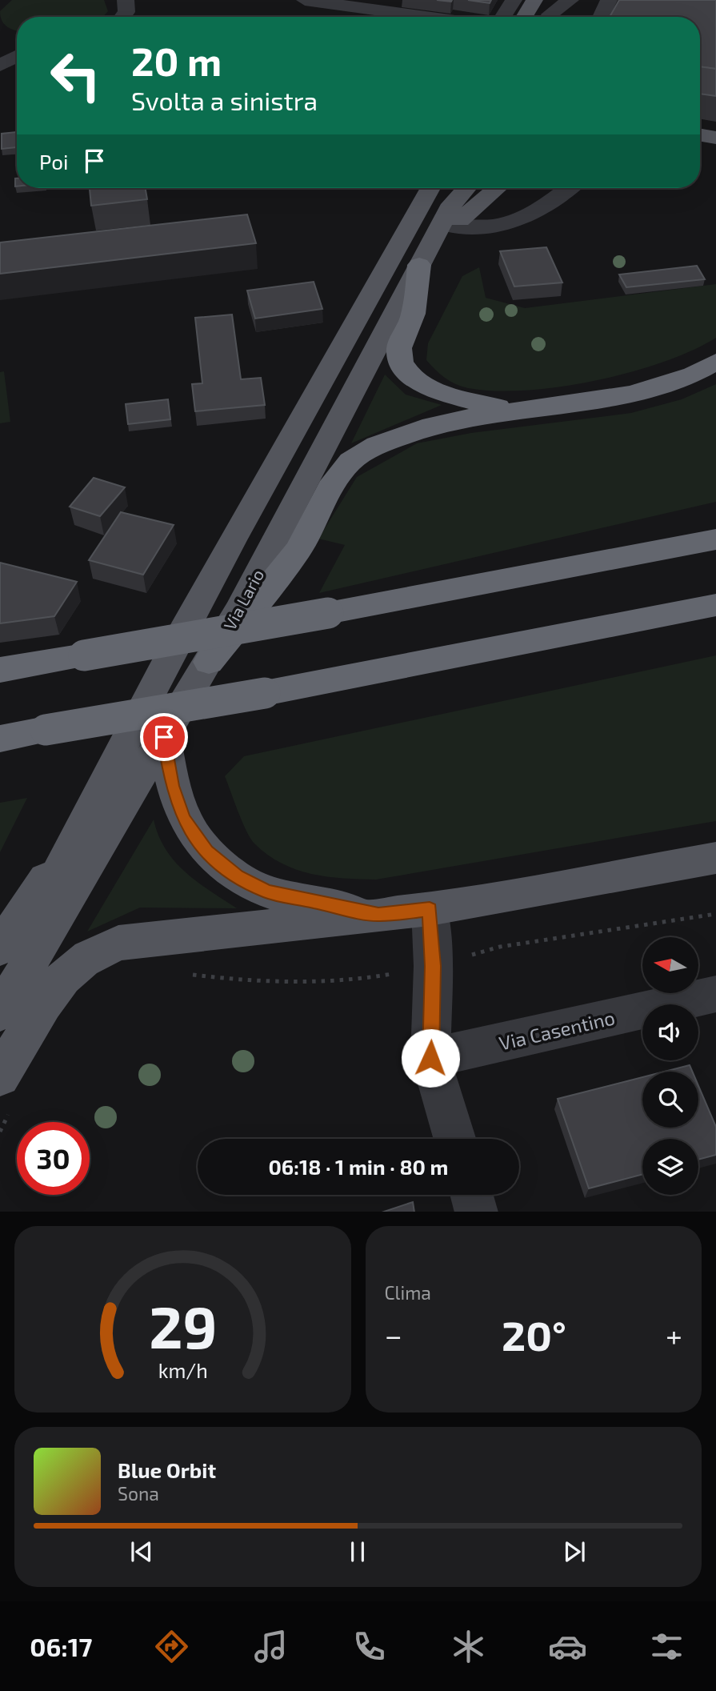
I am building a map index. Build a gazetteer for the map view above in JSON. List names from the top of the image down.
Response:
{
  "streets": {
    "main road": ["Via Lario"],
    "street": ["Via Casentino"]
  },
  "north": "left",
  "page": {
    "turn": ["20 m", "Svolta a sinistra"],
    "then": "Poi",
    "limit": "30",
    "trip": "06:18 · 1 min · 80 m",
    "tile": "Clima",
    "heat": ["−", "20°", "+"],
    "song": ["Blue Orbit", "Sona"],
    "tabs": "06:17",
    "gauge": ["29", "km/h"]
  }
}
